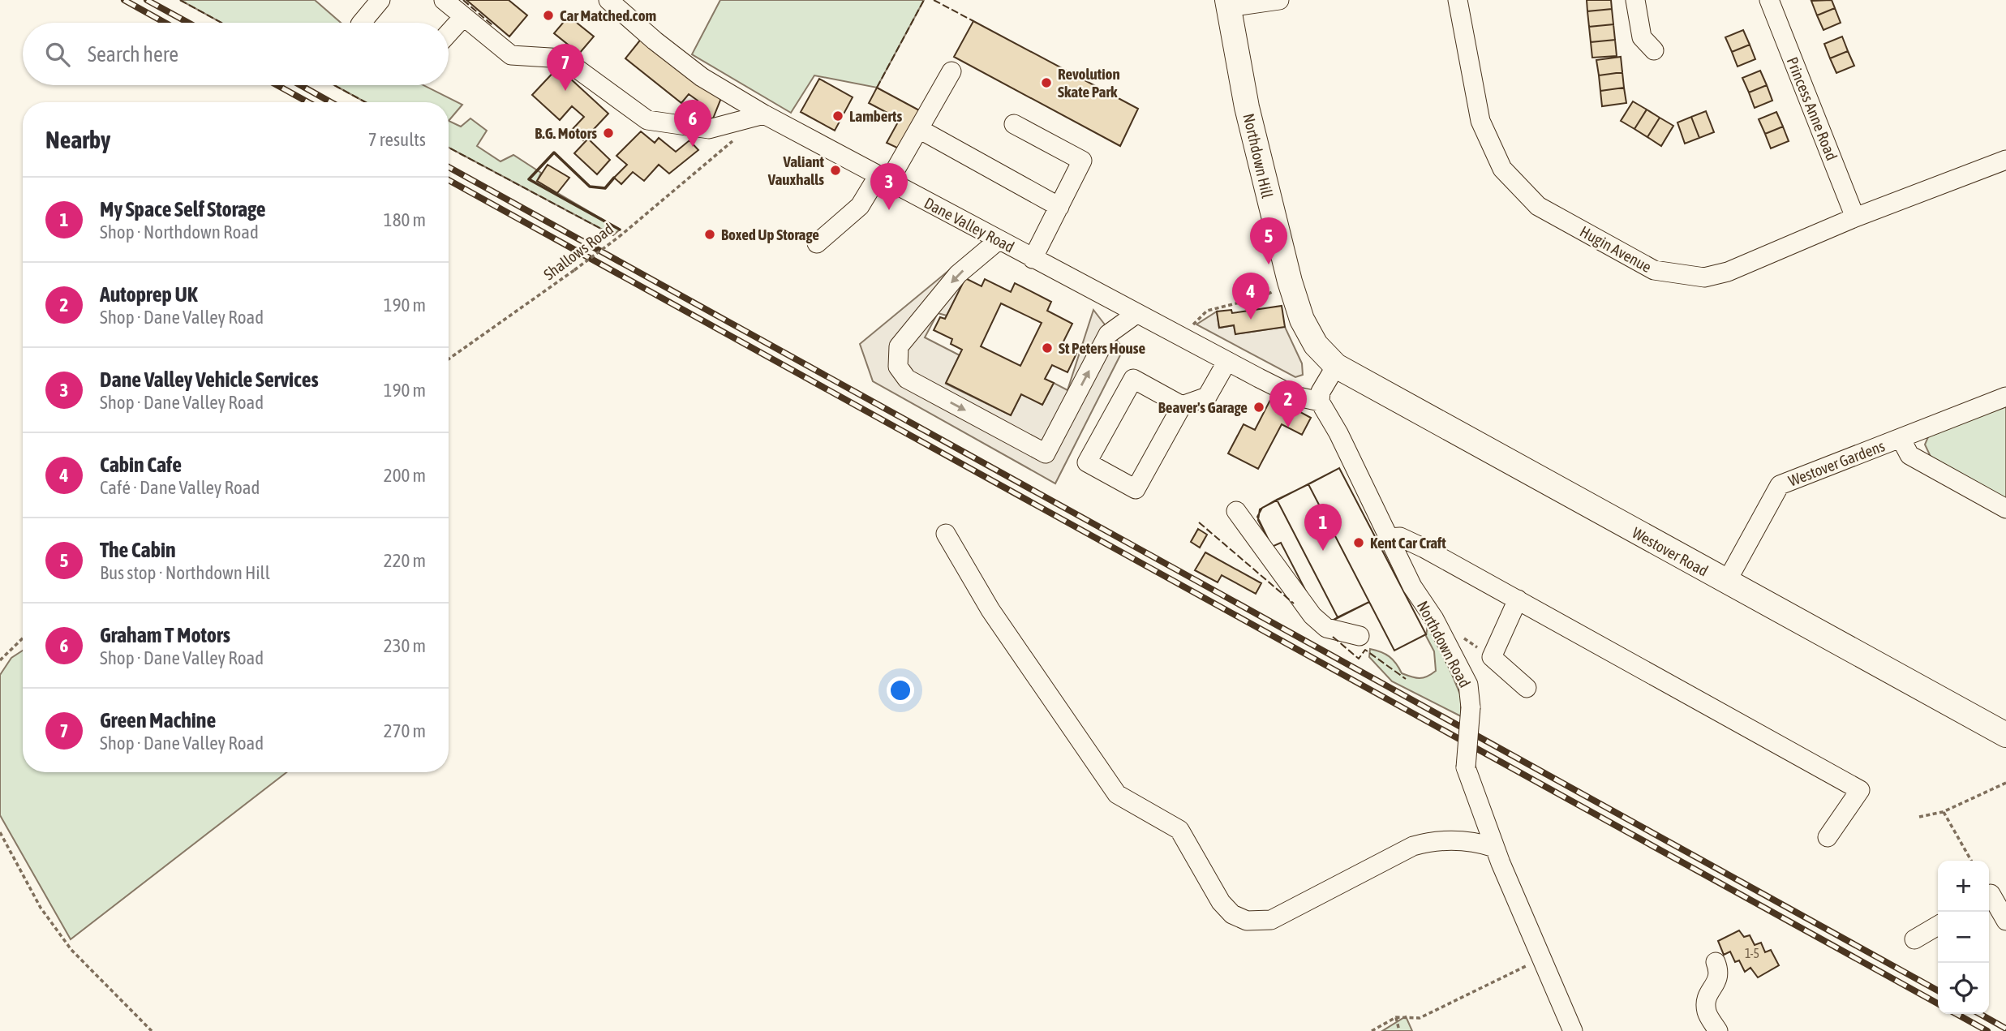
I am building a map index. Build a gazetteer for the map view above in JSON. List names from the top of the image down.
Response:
{
  "streets": {
    "main road": ["Northdown Hill", "Westover Road"],
    "street": [
      "Princess Anne Road",
      "Dane Valley Road",
      "Hugin Avenue",
      "Westover Gardens",
      "Northdown Road"
    ],
    "path": ["Shallows Road"]
  },
  "crossings": [
    ["Princess Anne Road", "Hugin Avenue"],
    ["Northdown Hill", "Westover Road"],
    ["Dane Valley Road", "Northdown Road"],
    ["Westover Gardens", "Westover Road"]
  ],
  "places": [
    "Car Matched.com",
    "Revolution Skate Park",
    "Lamberts",
    "B.G. Motors",
    "Valiant Vauxhalls",
    "Boxed Up Storage",
    "St Peters House",
    "Beaver's Garage",
    "Kent Car Craft"
  ],
  "house_numbers": ["1-5"],
  "page": {
    "search": "Search here",
    "pins": [
      "7",
      "6",
      "3",
      "5",
      "4",
      "2",
      "1"
    ],
    "heading": ["Nearby", "7 results"],
    "list": [
      {
        "mark": "1",
        "name": "My Space Self Storage",
        "note": "Shop · Northdown Road",
        "value": "180 m"
      },
      {
        "mark": "2",
        "name": "Autoprep UK",
        "note": "Shop · Dane Valley Road",
        "value": "190 m"
      },
      {
        "mark": "3",
        "name": "Dane Valley Vehicle Services",
        "note": "Shop · Dane Valley Road",
        "value": "190 m"
      },
      {
        "mark": "4",
        "name": "Cabin Cafe",
        "note": "Café · Dane Valley Road",
        "value": "200 m"
      },
      {
        "mark": "5",
        "name": "The Cabin",
        "note": "Bus stop · Northdown Hill",
        "value": "220 m"
      },
      {
        "mark": "6",
        "name": "Graham T Motors",
        "note": "Shop · Dane Valley Road",
        "value": "230 m"
      },
      {
        "mark": "7",
        "name": "Green Machine",
        "note": "Shop · Dane Valley Road",
        "value": "270 m"
      }
    ],
    "map_buttons": ["+", "−"]
  }
}
